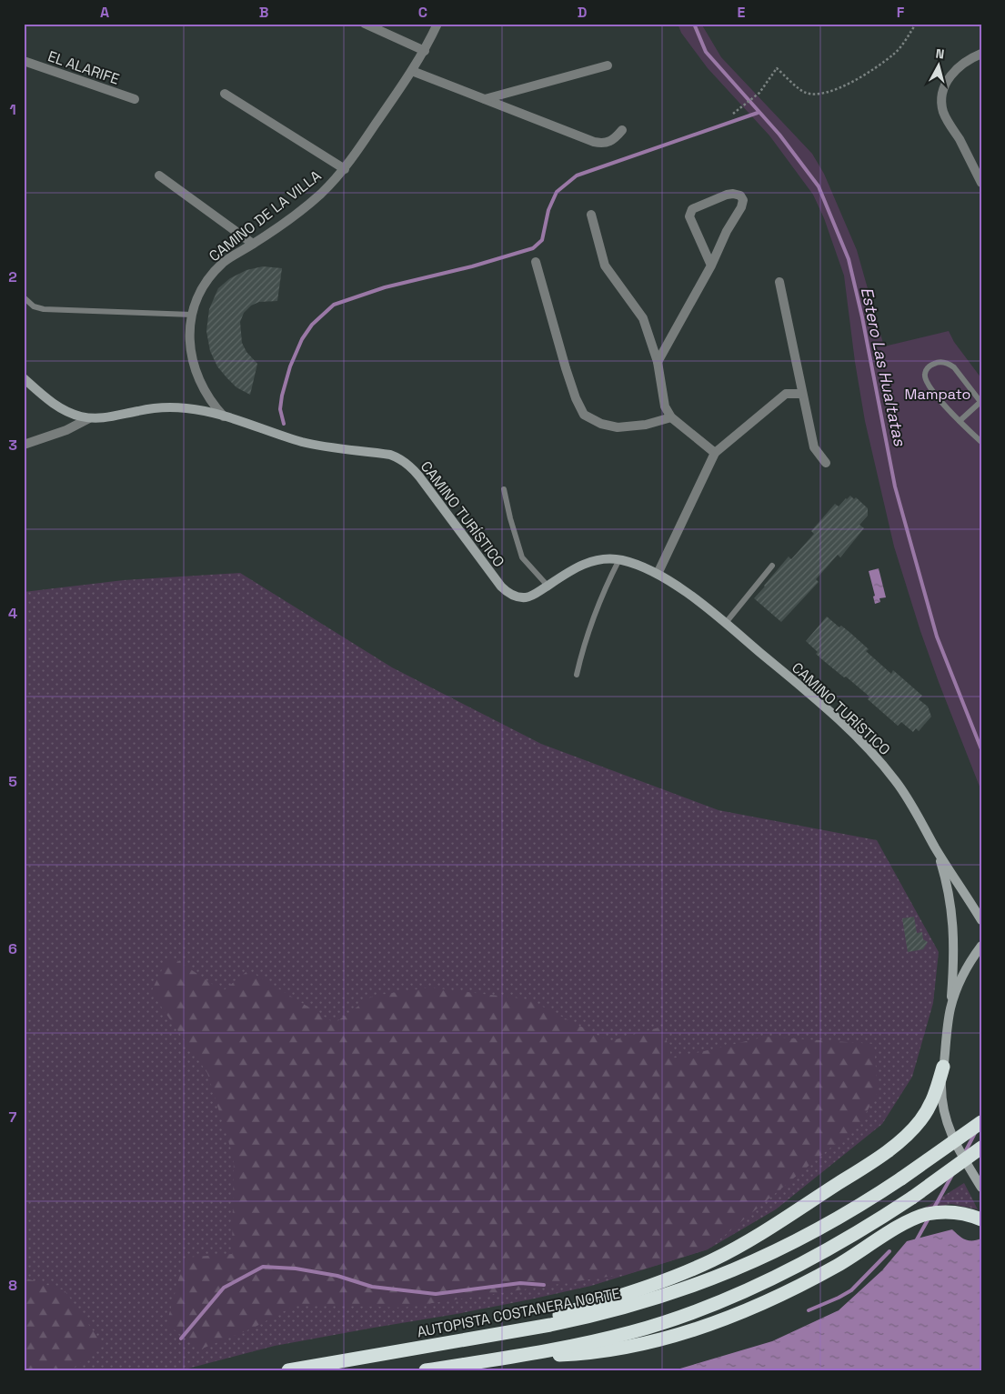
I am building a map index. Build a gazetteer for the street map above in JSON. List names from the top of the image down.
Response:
{
  "streets": {
    "highway": ["AUTOPISTA COSTANERA NORTE"],
    "main road": ["CAMINO TURÍSTICO"],
    "street": ["EL ALARIFE", "CAMINO DE LA VILLA"]
  },
  "crossings": [
    ["CAMINO DE LA VILLA", "CAMINO TURÍSTICO"]
  ],
  "water": ["Estero Las Hualtatas"],
  "parks": ["Mampato"],
  "north": "top",
  "grid": {
    "columns": [
      "A",
      "B",
      "C",
      "D",
      "E",
      "F"
    ],
    "rows": [
      "1",
      "2",
      "3",
      "4",
      "5",
      "6",
      "7",
      "8"
    ]
  }
}
